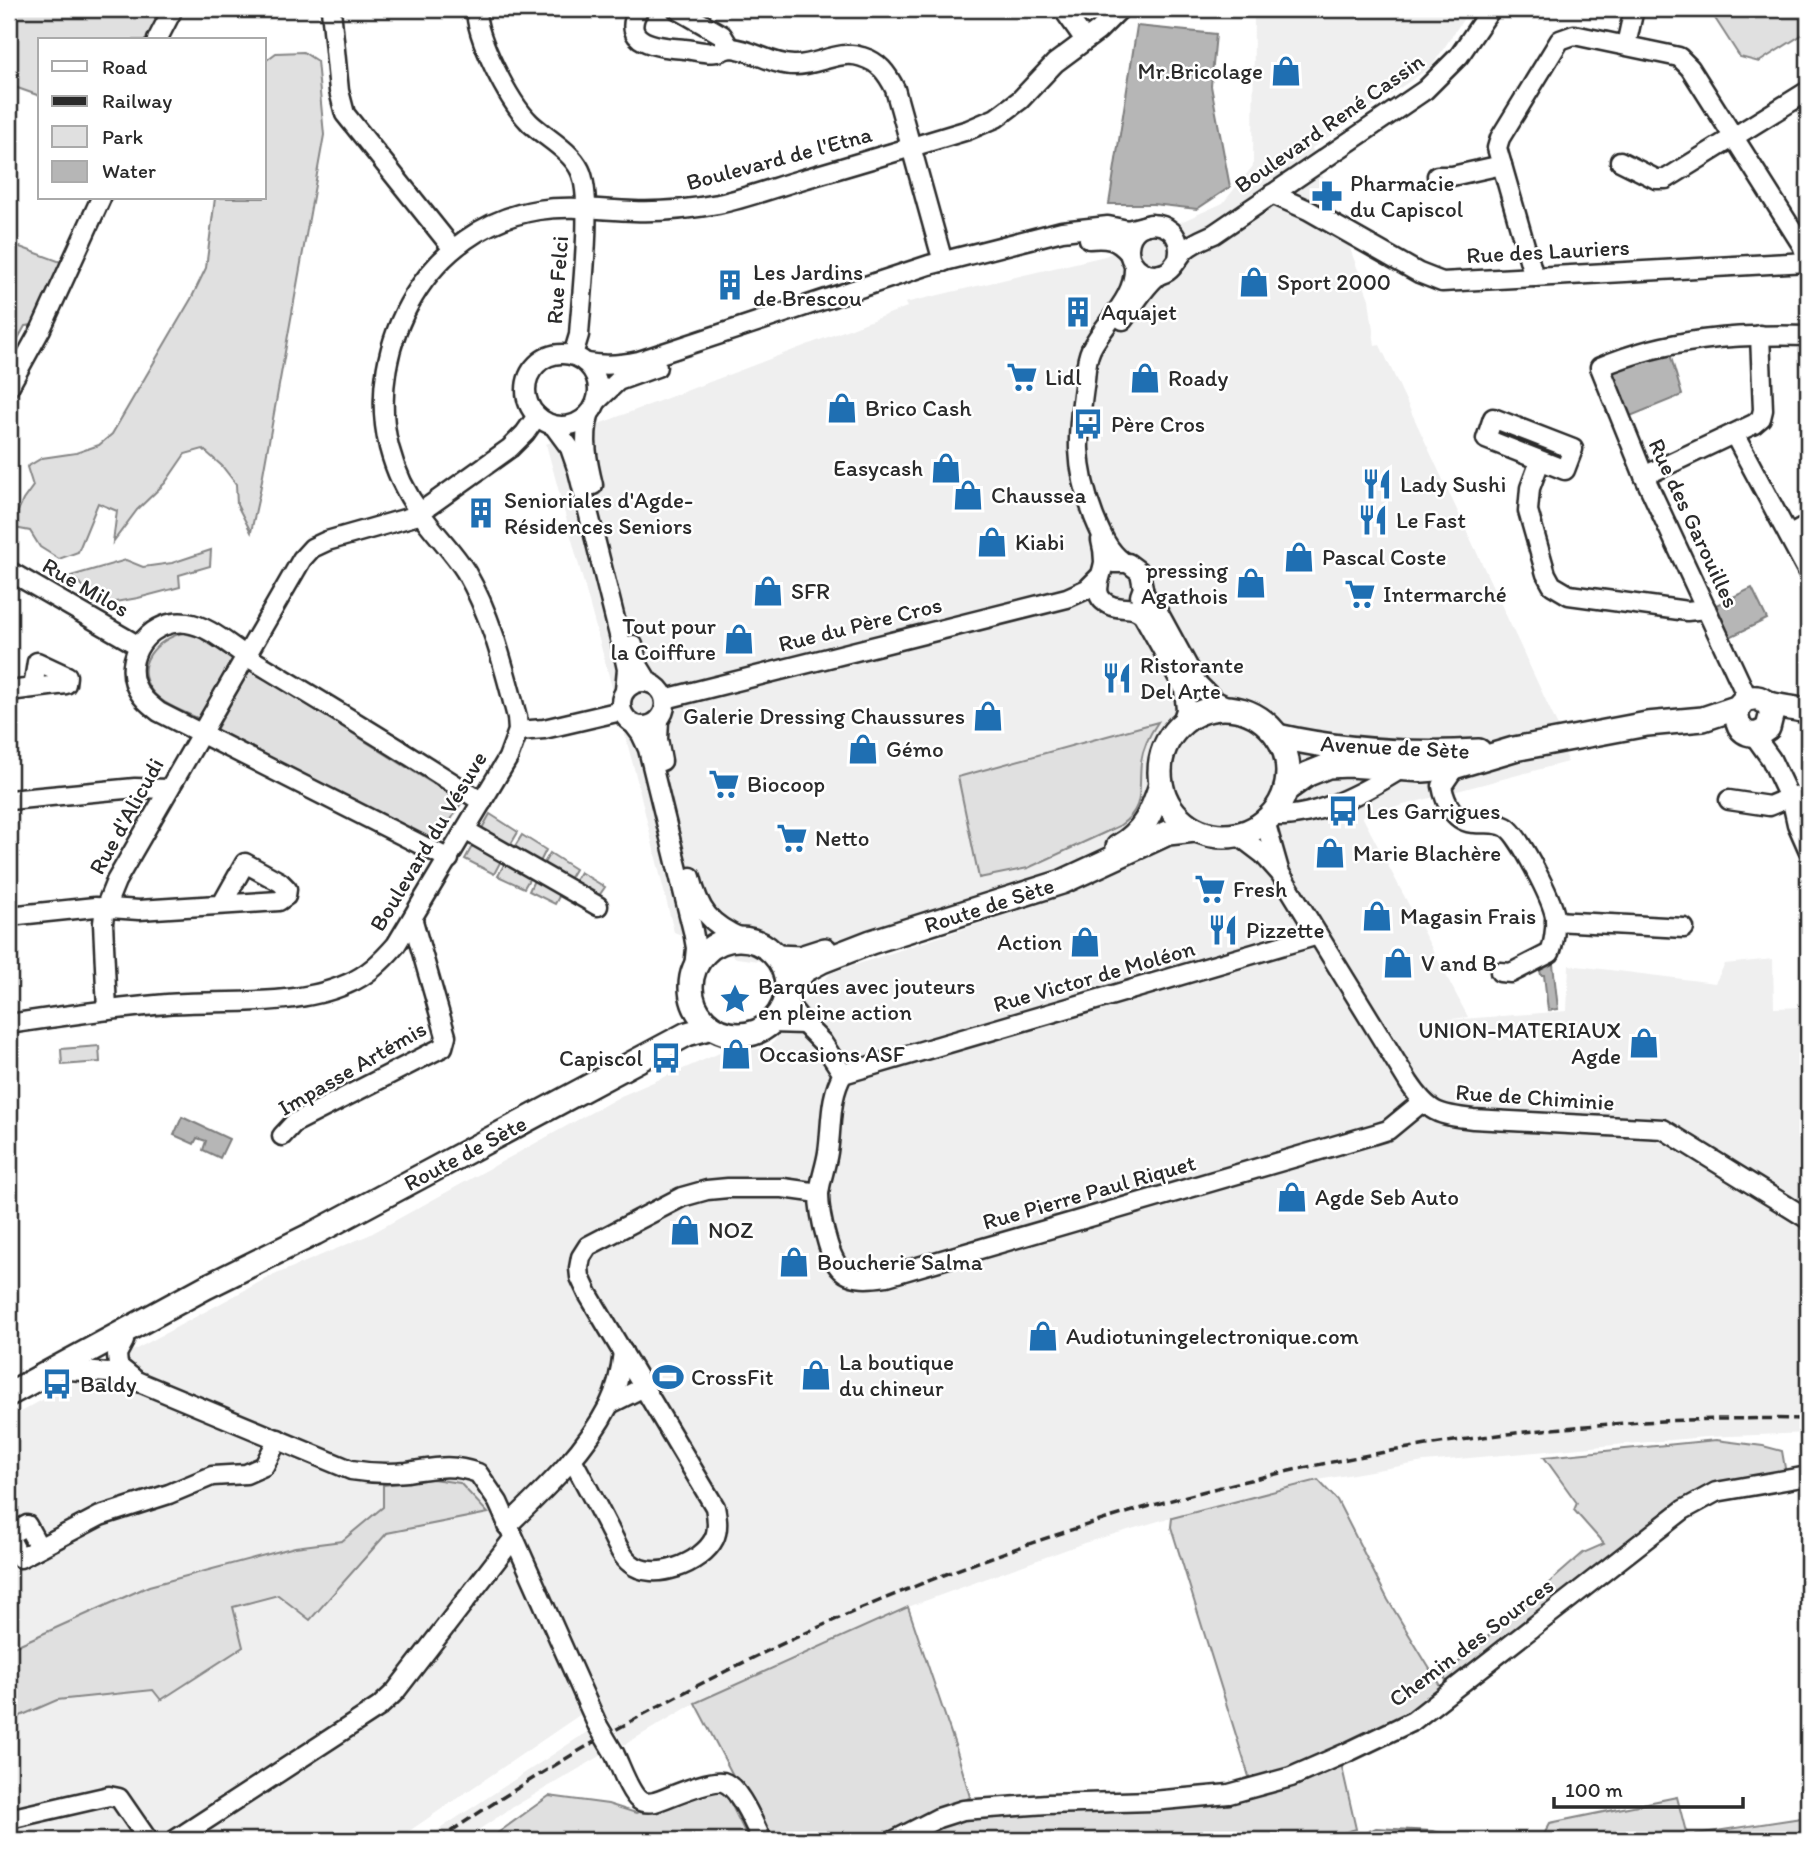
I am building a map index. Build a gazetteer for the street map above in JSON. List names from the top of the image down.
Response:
{
  "streets": {
    "main road": ["Avenue de Sète", "Route de Sète"],
    "street": [
      "Boulevard René Cassin",
      "Boulevard de l'Etna",
      "Rue des Lauriers",
      "Rue Felci",
      "Rue des Garouilles",
      "Rue Milos",
      "Rue du Père Cros",
      "Rue d'Alicudi",
      "Boulevard du Vésuve",
      "Rue Victor de Moléon",
      "Impasse Artémis",
      "Rue de Chiminie",
      "Rue Pierre Paul Riquet",
      "Chemin des Sources"
    ]
  },
  "crossings": [
    ["Boulevard René Cassin", "Rue des Lauriers"],
    ["Boulevard René Cassin", "Rue Felci"],
    ["Boulevard de l'Etna", "Rue Felci"],
    ["Rue des Garouilles", "Avenue de Sète"],
    ["Rue Milos", "Rue d'Alicudi"],
    ["Avenue de Sète", "Route de Sète"],
    ["Avenue de Sète", "Rue de Chiminie"],
    ["Rue d'Alicudi", "Boulevard du Vésuve"],
    ["Boulevard du Vésuve", "Impasse Artémis"],
    ["Route de Sète", "Rue de Chiminie"],
    ["Rue Victor de Moléon", "Rue de Chiminie"],
    ["Rue de Chiminie", "Rue Pierre Paul Riquet"]
  ],
  "places": {
    "shop": [
      "Mr.Bricolage",
      "Sport 2000",
      "Roady",
      "Brico Cash",
      "Easycash",
      "Chaussea",
      "Kiabi",
      "Pascal Coste",
      "pressing Agathois",
      "SFR",
      "Tout pour la Coiffure",
      "Galerie Dressing Chaussures",
      "Gémo",
      "Marie Blachère",
      "Magasin Frais",
      "Action",
      "V and B",
      "UNION-MATERIAUX Agde",
      "Occasions ASF",
      "Agde Seb Auto",
      "NOZ",
      "Boucherie Salma",
      "Audiotuningelectronique.com",
      "La boutique du chineur"
    ],
    "pharmacy": ["Pharmacie du Capiscol"],
    "building": ["Les Jardins de Brescou", "Aquajet", "Senioriales d'Agde- Résidences Seniors"],
    "supermarket": [
      "Lidl",
      "Intermarché",
      "Biocoop",
      "Netto",
      "Fresh"
    ],
    "bus stop": [
      "Père Cros",
      "Les Garrigues",
      "Capiscol",
      "Baldy"
    ],
    "restaurant": [
      "Lady Sushi",
      "Le Fast",
      "Ristorante Del Arte",
      "Pizzette"
    ],
    "place": ["Barques avec jouteurs en pleine action"],
    "sports": ["CrossFit"]
  },
  "legend": [
    "Road",
    "Railway",
    "Park",
    "Water"
  ],
  "scale_bar": "100 m"
}
